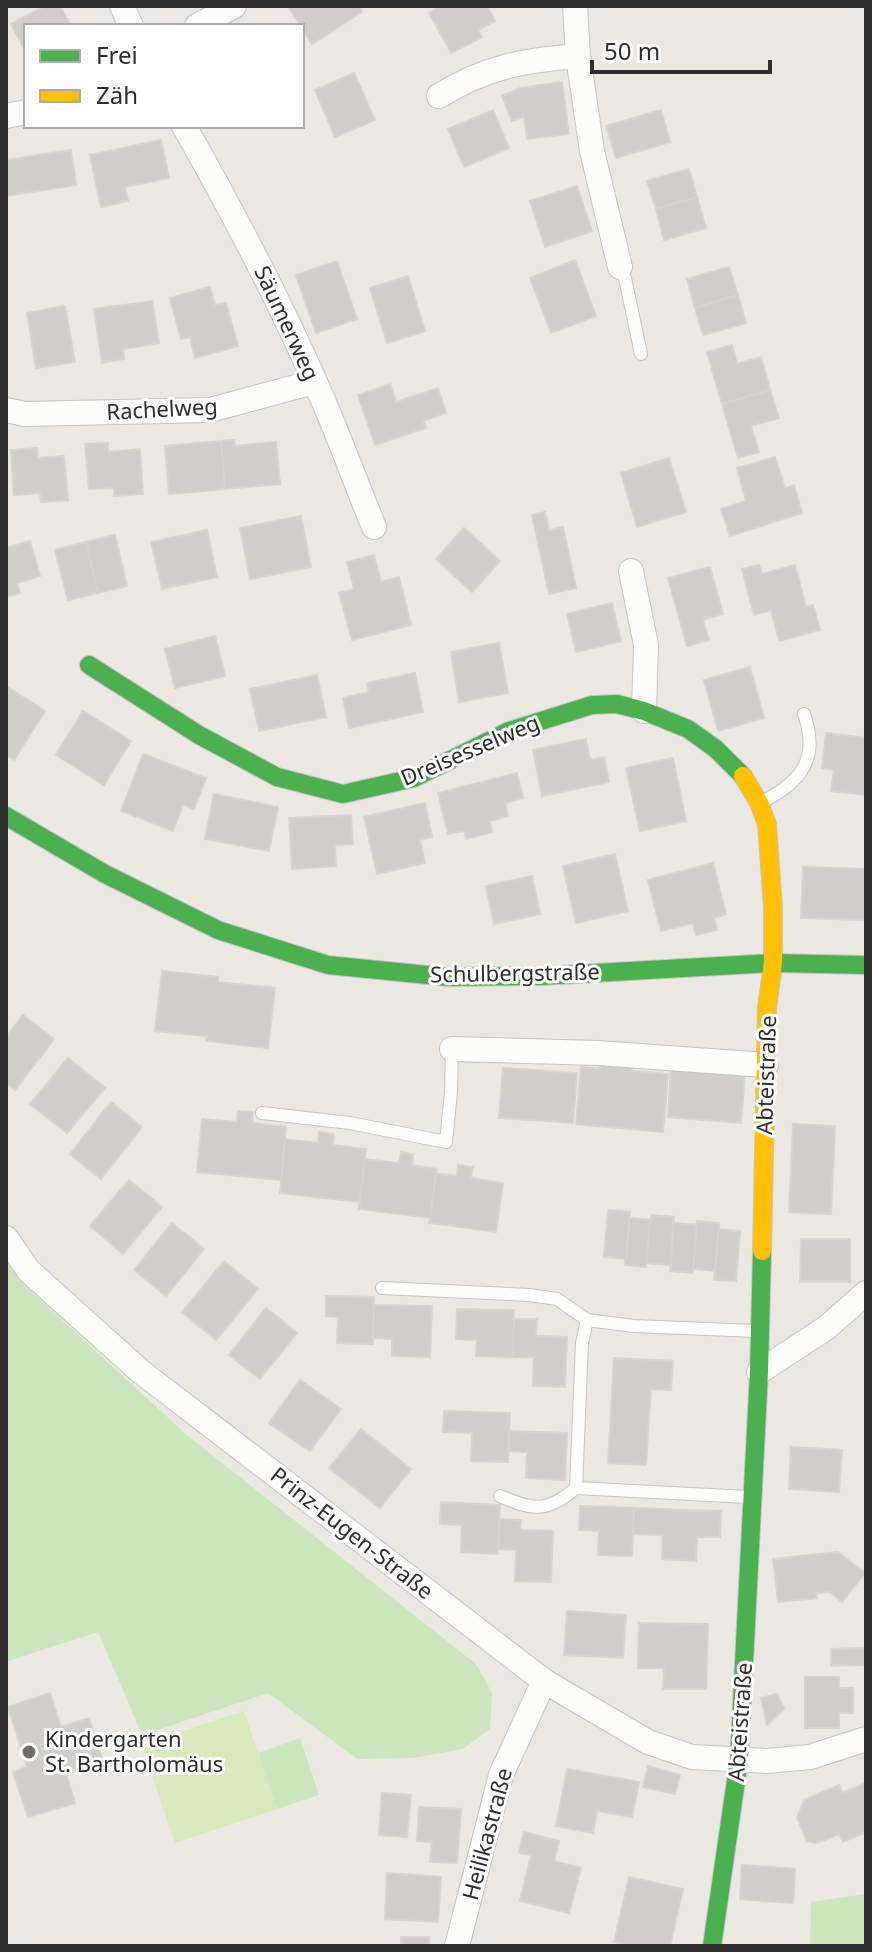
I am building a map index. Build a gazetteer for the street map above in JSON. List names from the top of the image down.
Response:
{
  "streets": {
    "street": [
      "Säumerweg",
      "Rachelweg",
      "Dreisesselweg",
      "Schulbergstraße",
      "Abteistraße",
      "Prinz-Eugen-Straße",
      "Heilikastraße"
    ]
  },
  "crossings": [
    ["Säumerweg", "Rachelweg"],
    ["Dreisesselweg", "Schulbergstraße"],
    ["Dreisesselweg", "Abteistraße"],
    ["Schulbergstraße", "Abteistraße"],
    ["Abteistraße", "Prinz-Eugen-Straße"],
    ["Prinz-Eugen-Straße", "Heilikastraße"]
  ],
  "places": ["Kindergarten St. Bartholomäus"],
  "legend": ["Frei", "Zäh"],
  "scale_bar": "50 m"
}
